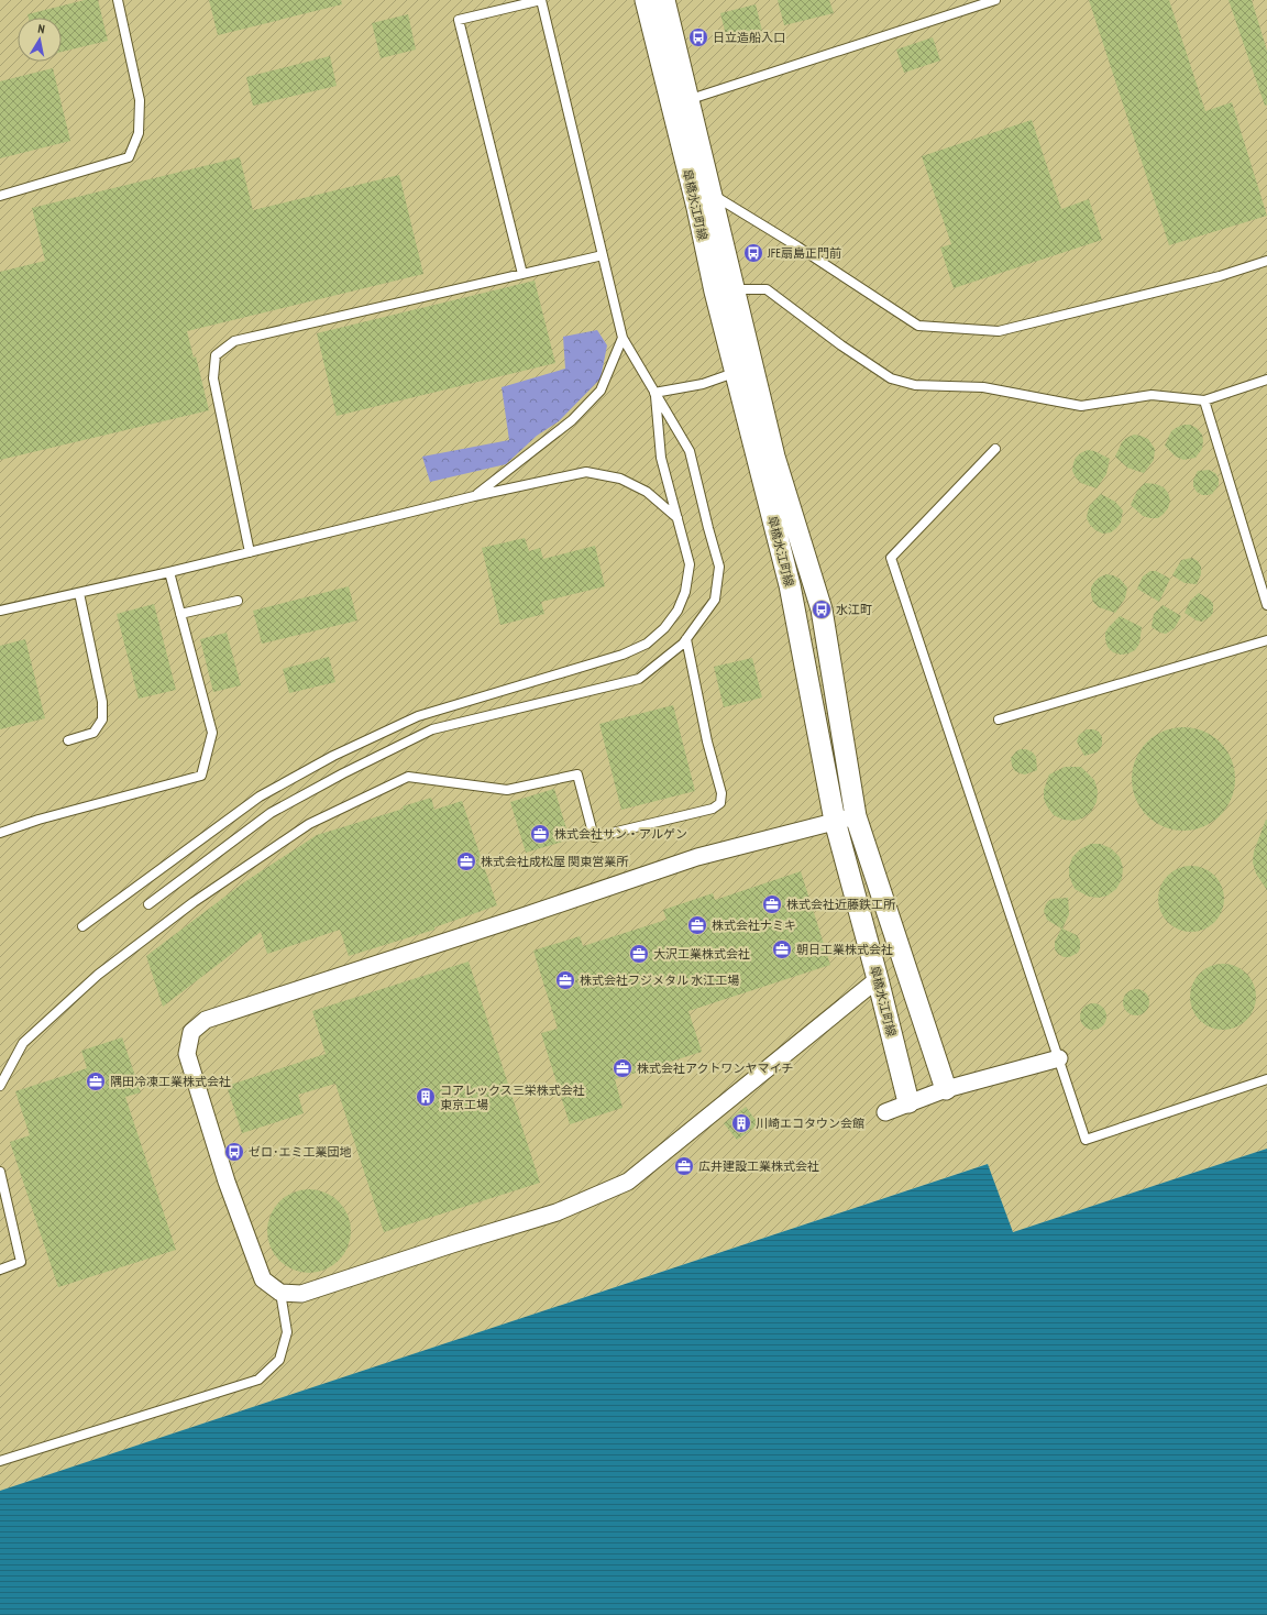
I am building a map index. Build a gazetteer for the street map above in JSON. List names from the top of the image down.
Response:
{
  "streets": {
    "street": ["皐橋水江町線"]
  },
  "places": {
    "bus stop": [
      "日立造船入口",
      "JFE扇島正門前",
      "水江町",
      "ゼロ･エミ工業団地"
    ],
    "office": [
      "株式会社サン・アルゲン",
      "株式会社成松屋 関東営業所",
      "株式会社近藤鉄工所",
      "株式会社ナミキ",
      "朝日工業株式会社",
      "大沢工業株式会社",
      "株式会社フジメタル 水江工場",
      "株式会社アクトワンヤマイチ",
      "隅田冷凍工業株式会社",
      "広井建設工業株式会社"
    ],
    "building": ["コアレックス三栄株式会社 東京工場", "川崎エコタウン会館"]
  },
  "north": "top"
}
